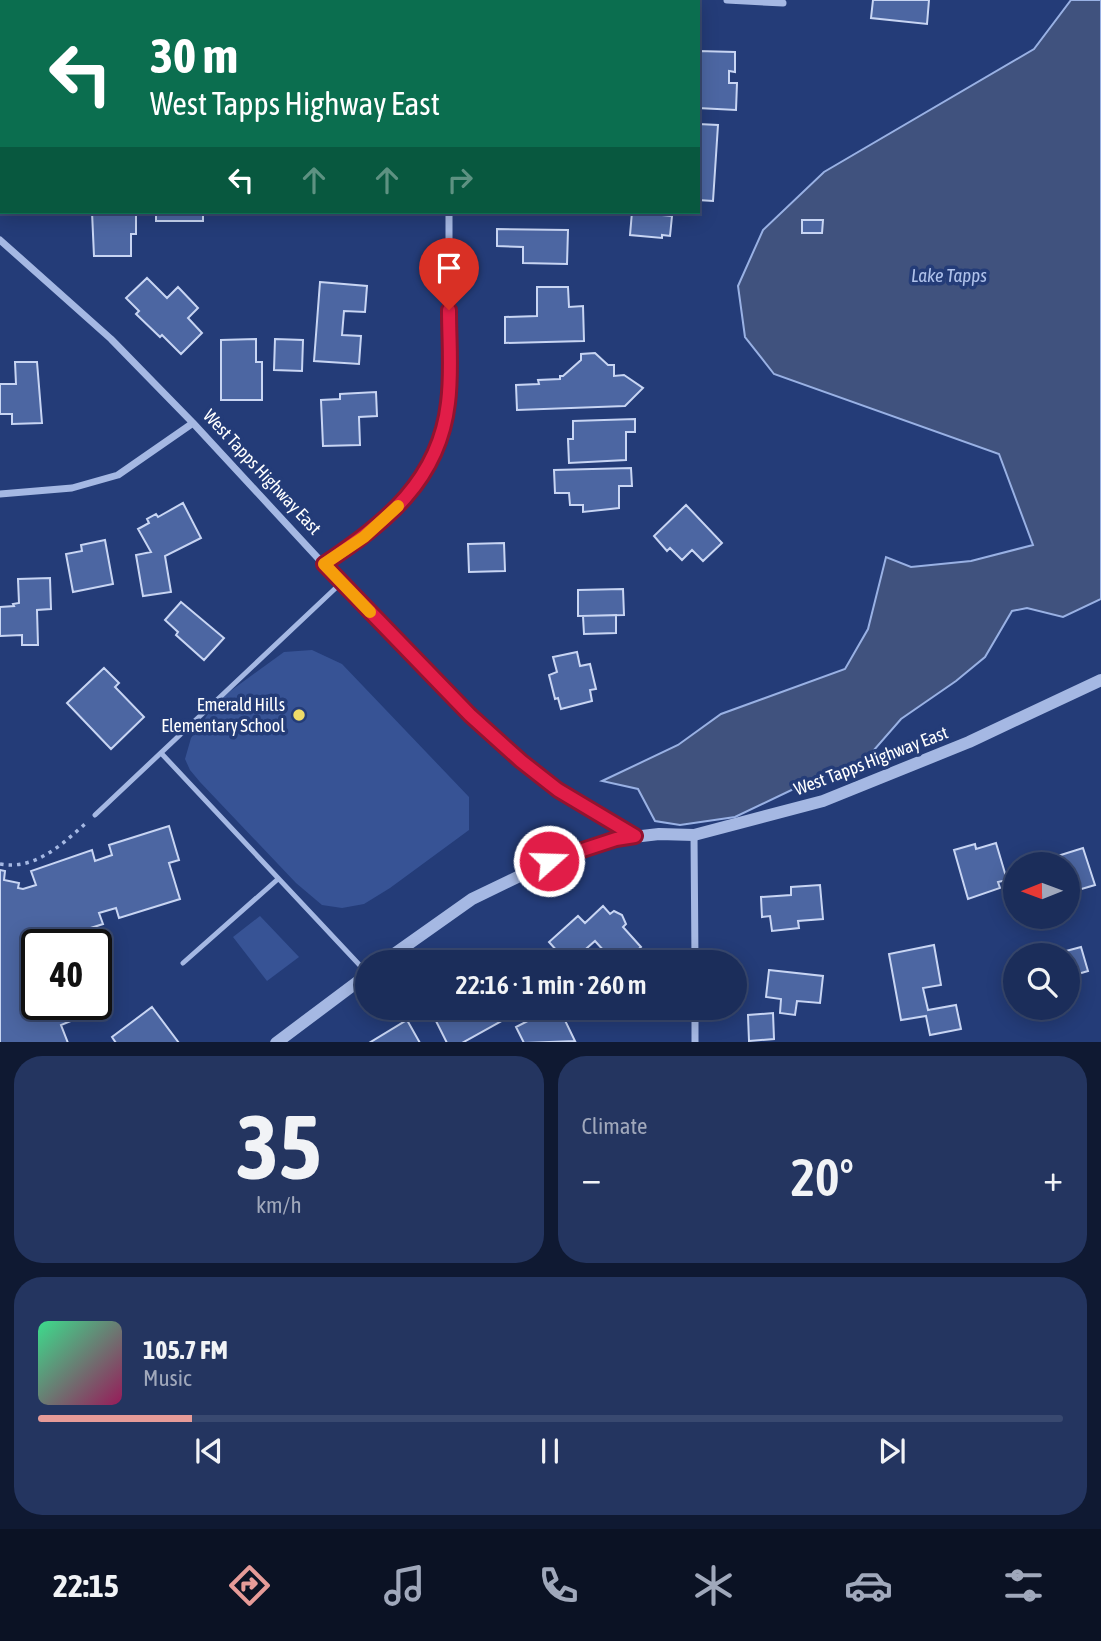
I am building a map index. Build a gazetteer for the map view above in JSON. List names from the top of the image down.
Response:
{
  "streets": {
    "street": ["West Tapps Highway East"]
  },
  "water": ["Lake Tapps"],
  "places": ["Emerald Hills Elementary School"],
  "north": "left",
  "page": {
    "turn": ["30 m", "West Tapps Highway East"],
    "limit": "40",
    "trip": "22:16 · 1 min · 260 m",
    "tile": [
      ["35", "km/h"],
      "Climate"
    ],
    "heat": ["−", "20°", "+"],
    "song": ["105.7 FM", "Music"],
    "tabs": "22:15"
  }
}
